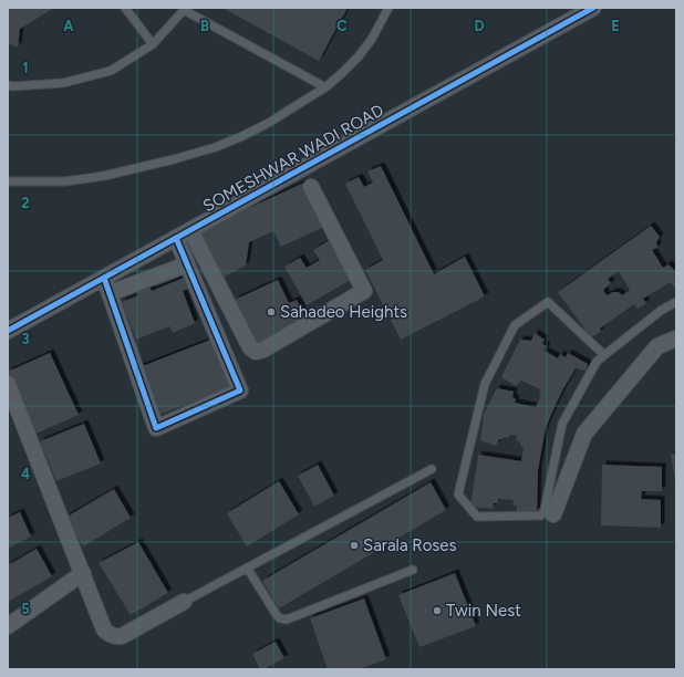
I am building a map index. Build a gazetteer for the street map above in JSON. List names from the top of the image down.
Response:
{
  "streets": {
    "street": ["SOMESHWAR WADI ROAD"]
  },
  "places": ["Sahadeo Heights", "Sarala Roses", "Twin Nest"],
  "grid": {
    "columns": [
      "A",
      "B",
      "C",
      "D",
      "E"
    ],
    "rows": [
      "1",
      "2",
      "3",
      "4",
      "5"
    ]
  }
}
